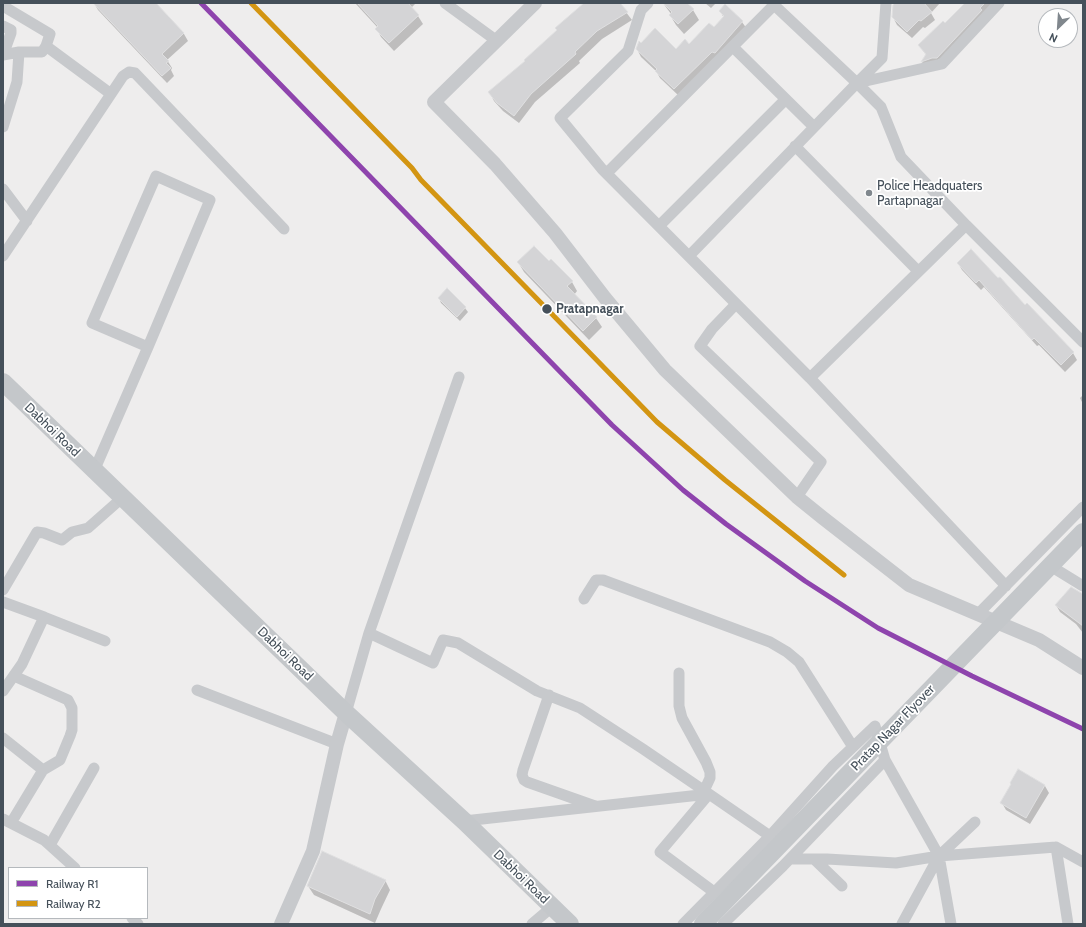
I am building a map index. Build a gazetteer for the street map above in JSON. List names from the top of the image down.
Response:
{
  "streets": {
    "main road": ["Dabhoi Road", "Pratap Nagar Flyover"]
  },
  "places": ["Police Headquaters Partapnagar", "Pratapnagar"],
  "lines": ["rail line R1", "rail line R2"],
  "legend": ["Railway R1", "Railway R2"],
  "north": "bottom left"
}
